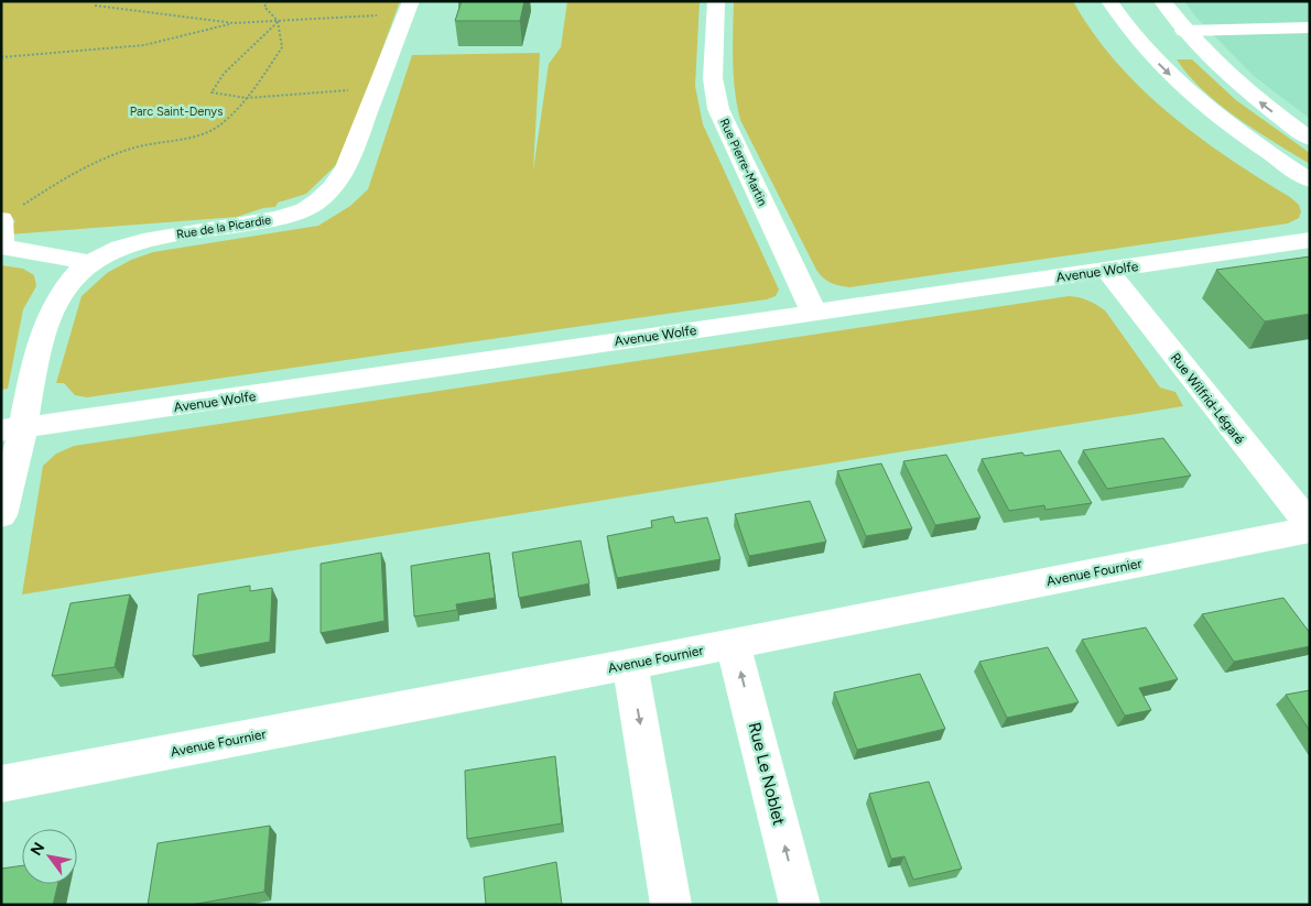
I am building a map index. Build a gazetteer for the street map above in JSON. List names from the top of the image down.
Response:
{
  "streets": {
    "street": [
      "Rue Pierre-Martin",
      "Rue de la Picardie",
      "Avenue Wolfe",
      "Rue Wilfrid-Légaré",
      "Avenue Fournier",
      "Rue Le Noblet"
    ]
  },
  "crossings": [
    ["Rue Pierre-Martin", "Avenue Wolfe"],
    ["Rue de la Picardie", "Avenue Wolfe"],
    ["Avenue Wolfe", "Rue Wilfrid-Légaré"],
    ["Avenue Fournier", "Rue Le Noblet"]
  ],
  "parks": ["Parc Saint-Denys"],
  "north": "top left"
}
